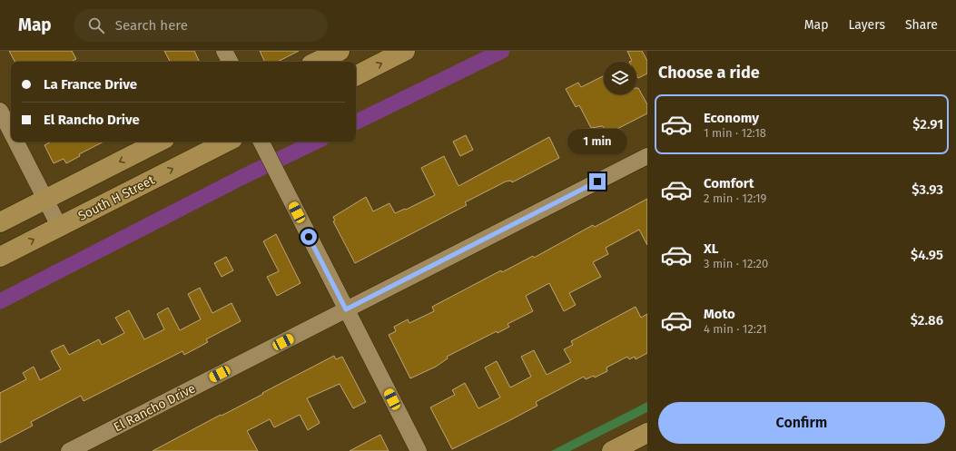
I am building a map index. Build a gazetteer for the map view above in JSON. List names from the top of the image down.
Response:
{
  "streets": {
    "street": ["South H Street", "El Rancho Drive"]
  },
  "page": {
    "header": "Map",
    "search": "Search here",
    "nav": ["Map", "Layers", "Share"],
    "heading": "Choose a ride",
    "banner": ["La France Drive", "El Rancho Drive"],
    "list": [
      {
        "name": "Economy",
        "note": "1 min · 12:18",
        "value": "$2.91"
      },
      {
        "name": "Comfort",
        "note": "2 min · 12:19",
        "value": "$3.93"
      },
      {
        "name": "XL",
        "note": "3 min · 12:20",
        "value": "$4.95"
      },
      {
        "name": "Moto",
        "note": "4 min · 12:21",
        "value": "$2.86"
      }
    ],
    "bubble": "1 min",
    "buttons": "Confirm"
  }
}
